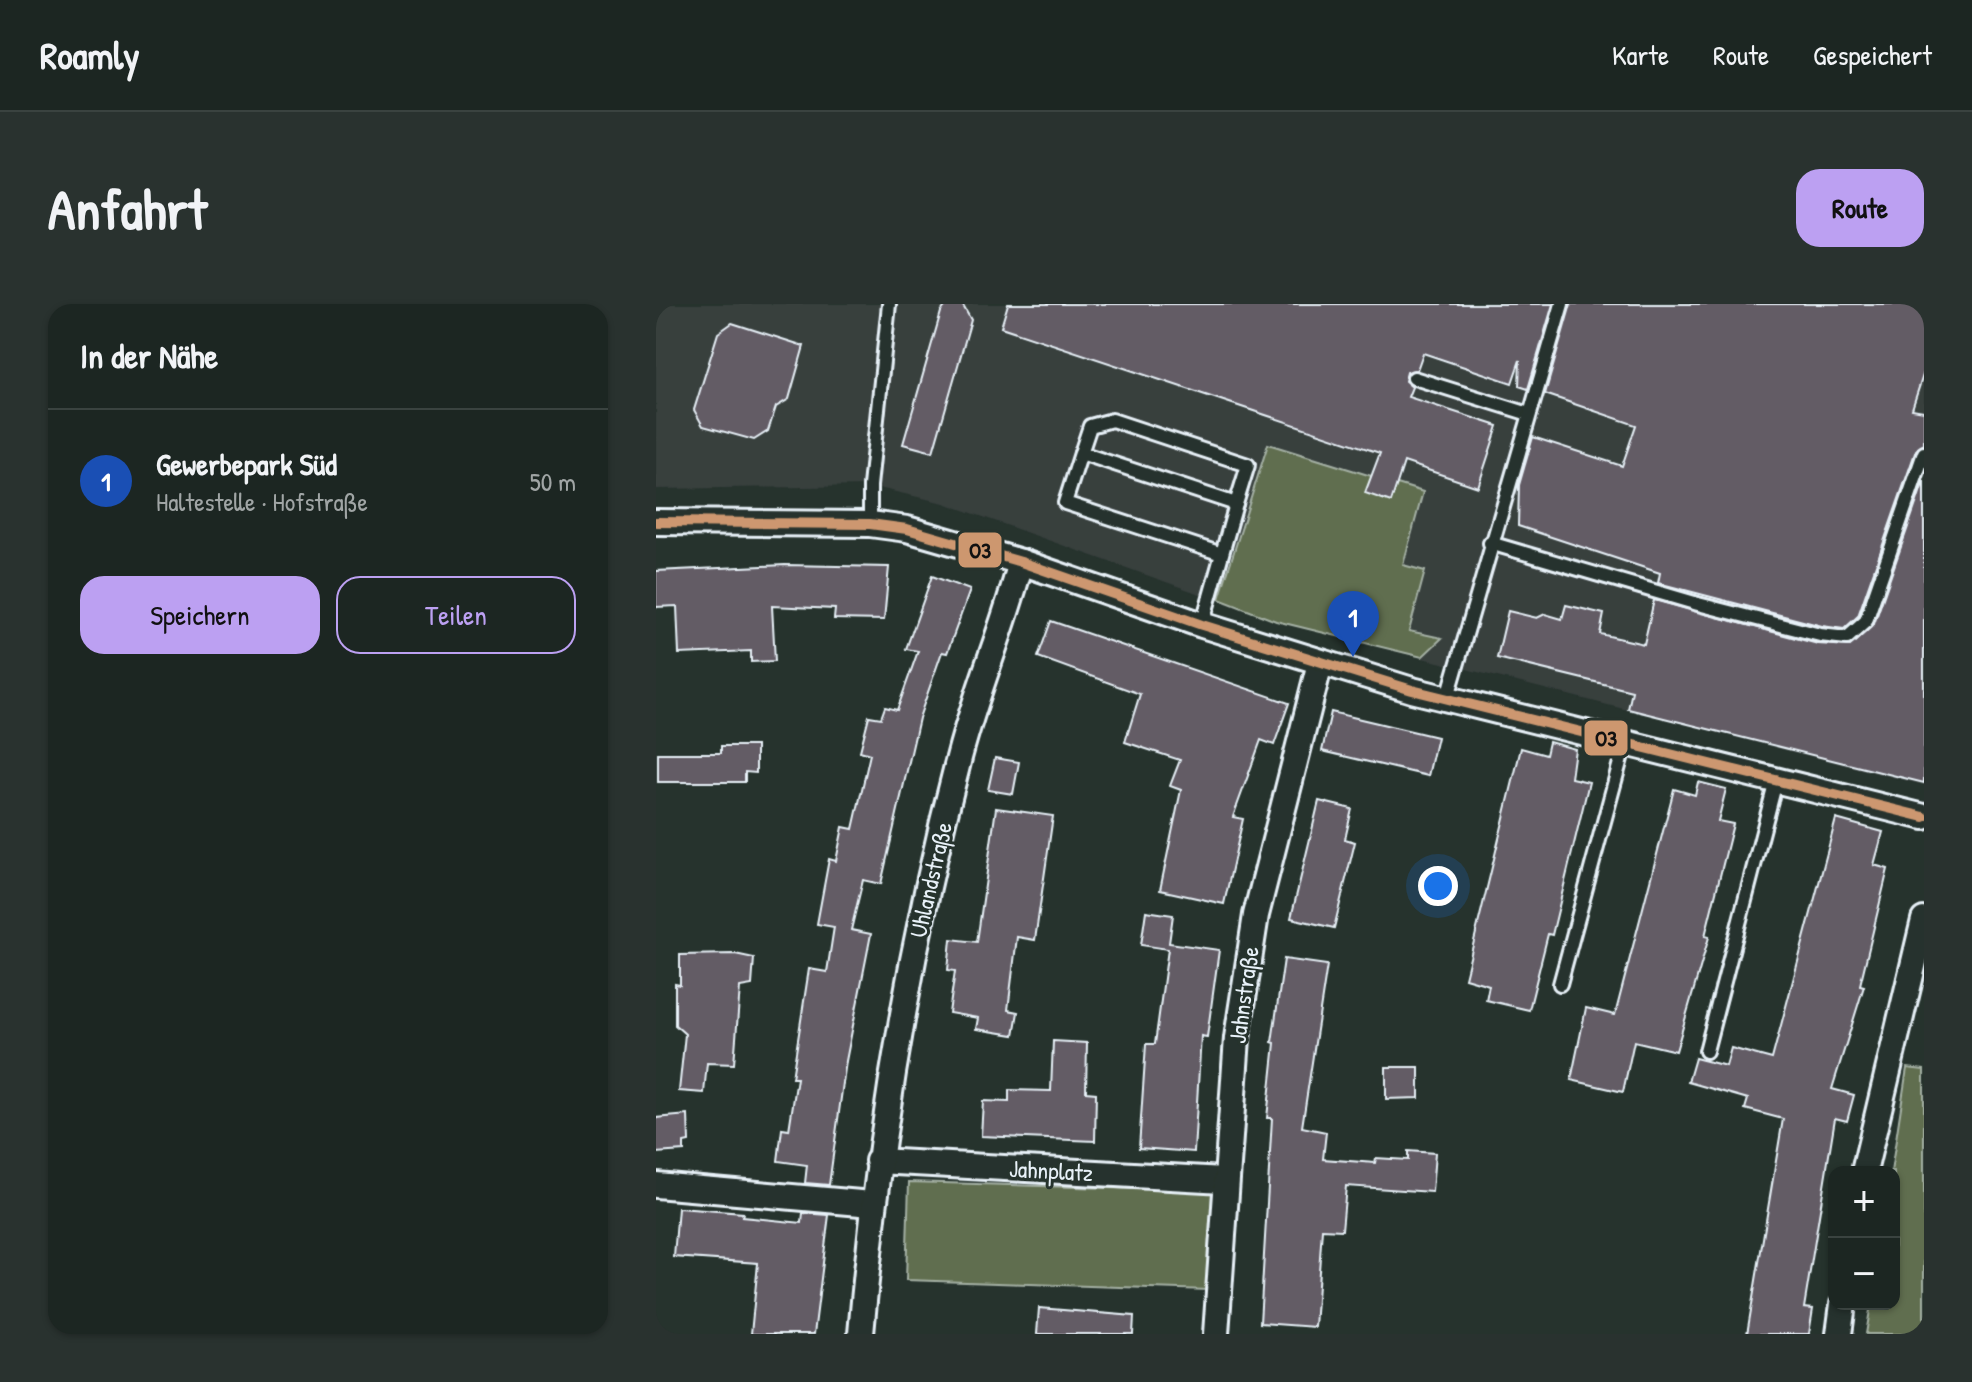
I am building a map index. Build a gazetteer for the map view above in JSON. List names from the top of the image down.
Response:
{
  "streets": {
    "street": ["Uhlandstraße", "Jahnstraße", "Jahnplatz"]
  },
  "crossings": [
    ["Uhlandstraße", "Jahnplatz"],
    ["Jahnstraße", "Jahnplatz"]
  ],
  "lines": ["transit line O3"],
  "page": {
    "header": "Roamly",
    "nav": ["Karte", "Route", "Gespeichert"],
    "buttons": [
      "Route",
      ["Speichern", "Teilen"]
    ],
    "title": "Anfahrt",
    "heading": "In der Nähe",
    "list": [
      {
        "mark": "1",
        "name": "Gewerbepark Süd",
        "note": "Haltestelle · Hofstraße",
        "value": "50 m"
      }
    ],
    "pins": "1",
    "map_buttons": ["+", "−"]
  }
}
